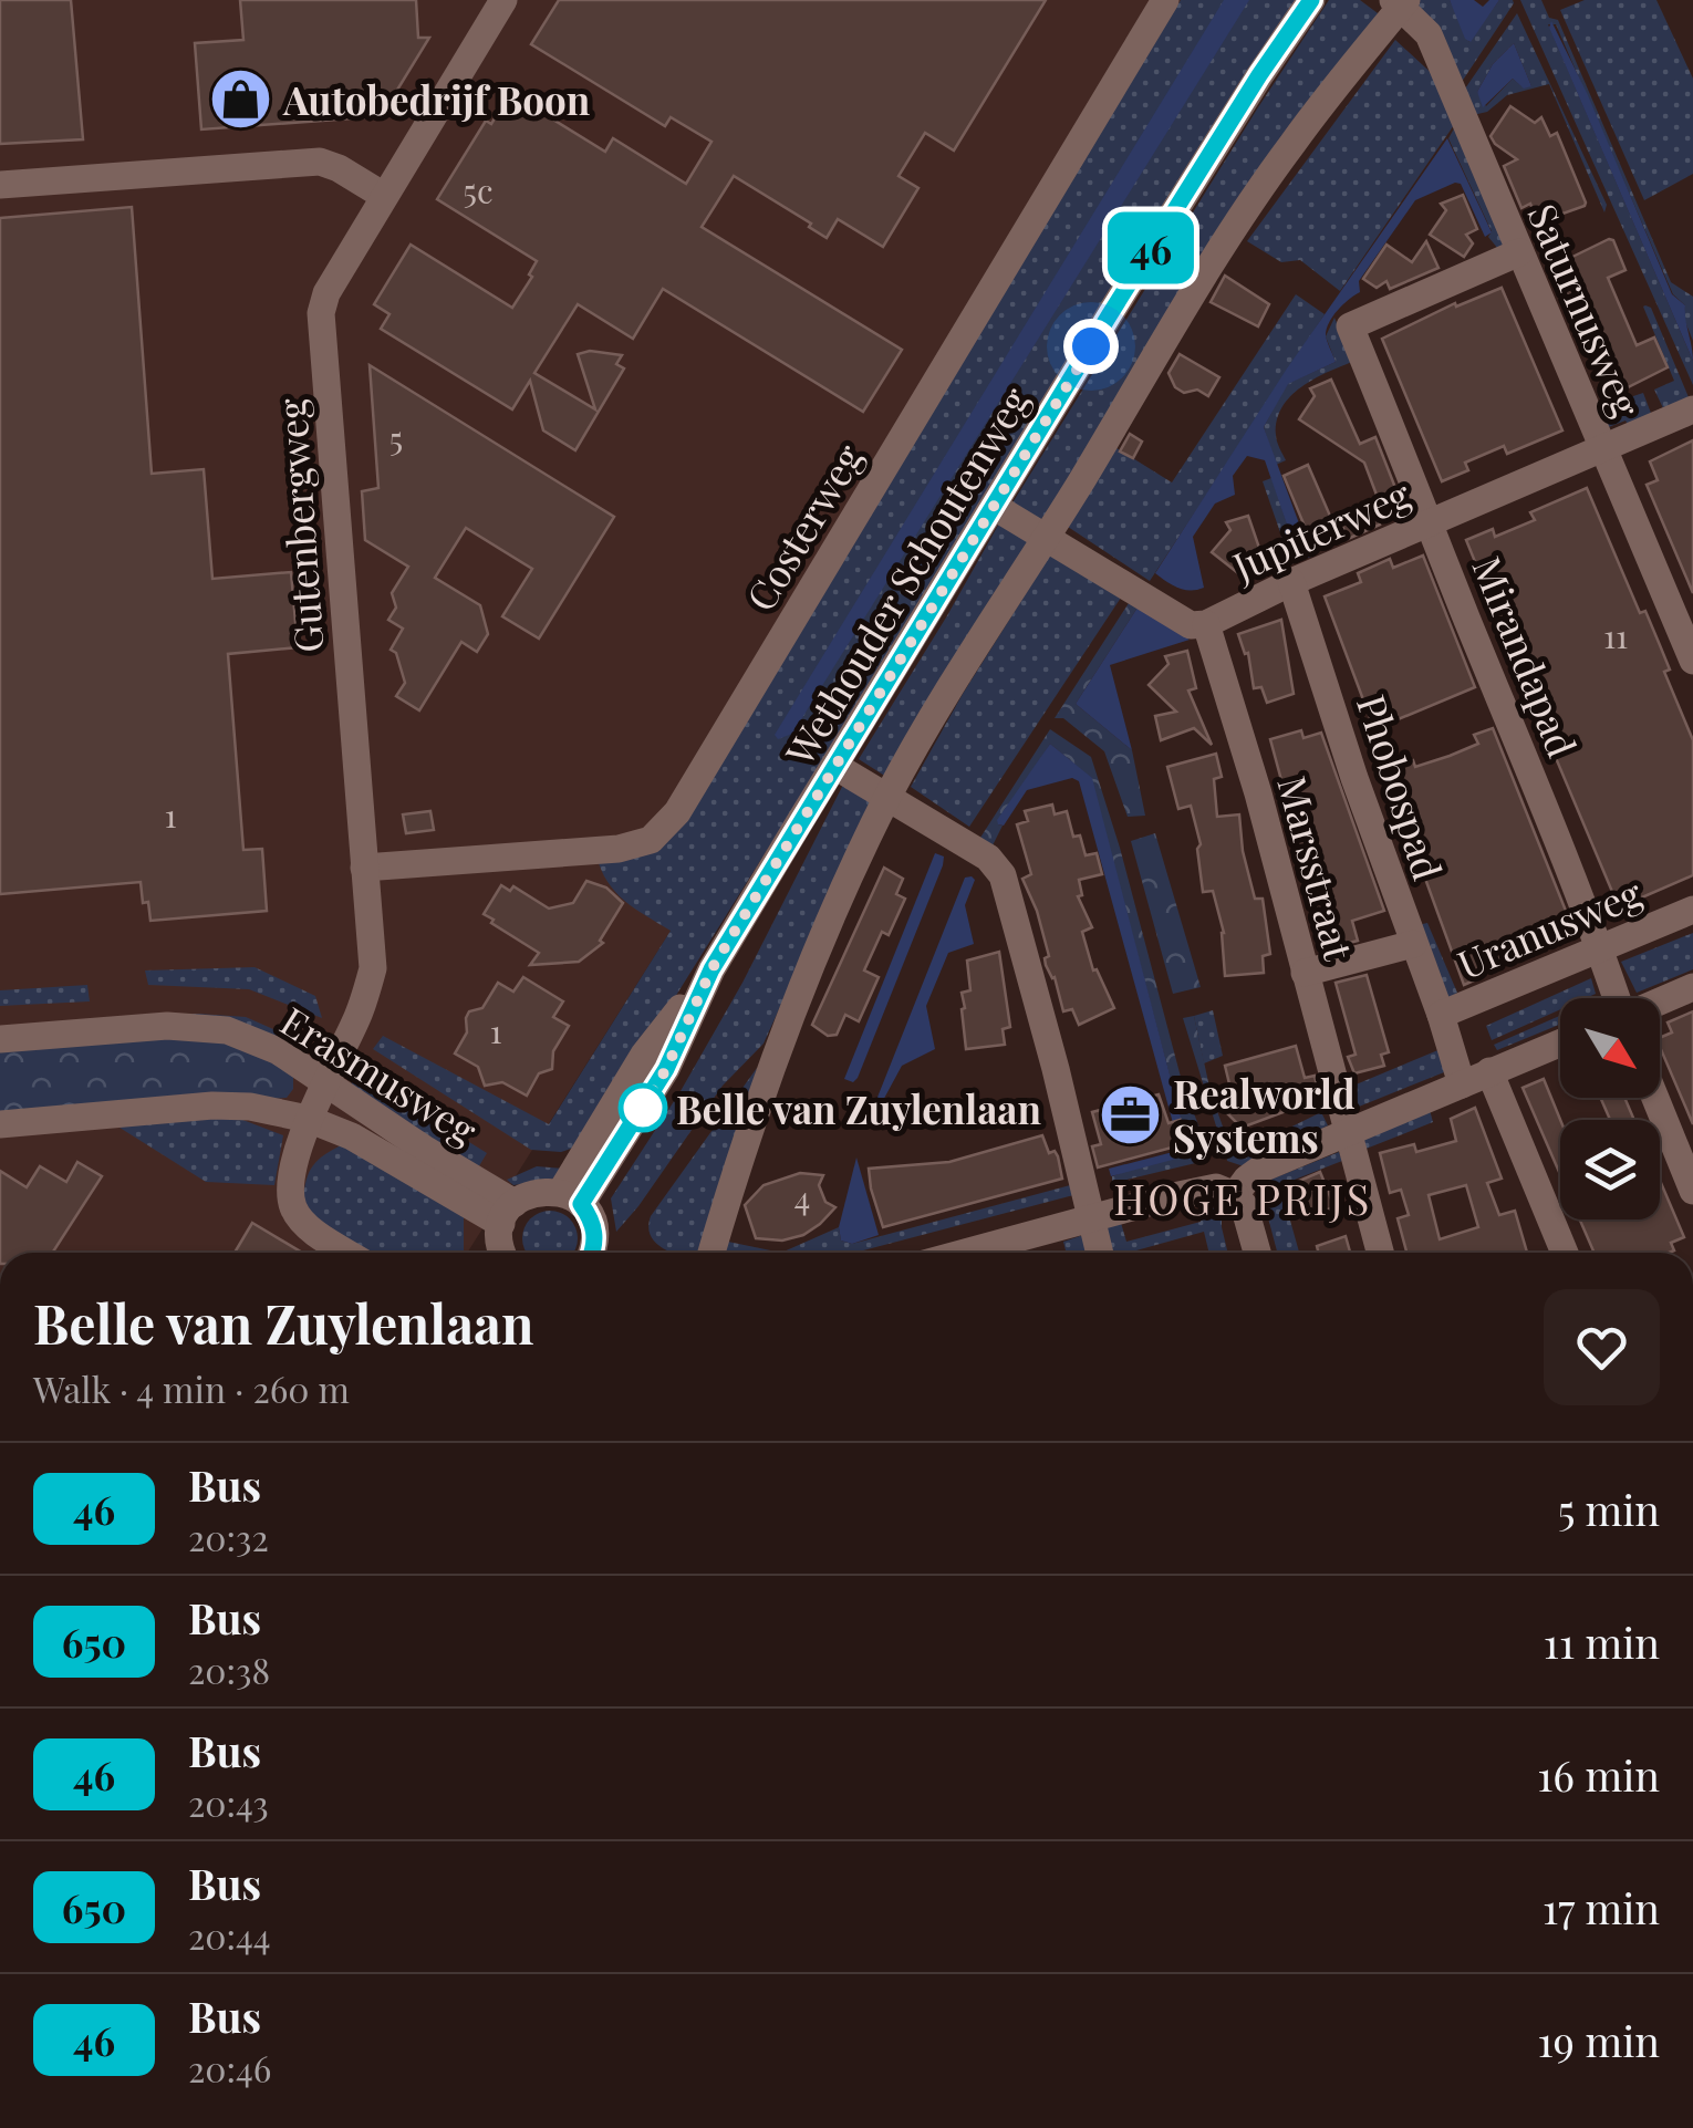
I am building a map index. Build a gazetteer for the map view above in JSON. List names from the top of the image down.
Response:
{
  "streets": {
    "street": [
      "Saturnusweg",
      "Gutenbergweg",
      "Costerweg",
      "Jupiterweg",
      "Wethouder Schoutenweg",
      "Mirandapad",
      "Phobospad",
      "Marsstraat",
      "Uranusweg",
      "Erasmusweg"
    ]
  },
  "crossings": [
    ["Saturnusweg", "Jupiterweg"],
    ["Saturnusweg", "Mirandapad"],
    ["Gutenbergweg", "Costerweg"],
    ["Gutenbergweg", "Erasmusweg"],
    ["Jupiterweg", "Wethouder Schoutenweg"],
    ["Jupiterweg", "Mirandapad"],
    ["Jupiterweg", "Phobospad"],
    ["Jupiterweg", "Marsstraat"],
    ["Mirandapad", "Uranusweg"],
    ["Phobospad", "Uranusweg"]
  ],
  "districts": ["HOGE PRIJS"],
  "places": {
    "shop": ["Autobedrijf Boon"],
    "other": ["Belle van Zuylenlaan"],
    "office": ["Realworld Systems"]
  },
  "lines": ["bus line 46"],
  "house_numbers": [
    "5c",
    "5",
    "11",
    "1",
    "1",
    "4"
  ],
  "north": "bottom right",
  "page": {
    "on_map": "46",
    "heading": ["Belle van Zuylenlaan", "Walk · 4 min · 260 m"],
    "list": [
      {
        "mark": "46",
        "name": "Bus",
        "note": "20:32",
        "value": "5 min"
      },
      {
        "mark": "650",
        "name": "Bus",
        "note": "20:38",
        "value": "11 min"
      },
      {
        "mark": "46",
        "name": "Bus",
        "note": "20:43",
        "value": "16 min"
      },
      {
        "mark": "650",
        "name": "Bus",
        "note": "20:44",
        "value": "17 min"
      },
      {
        "mark": "46",
        "name": "Bus",
        "note": "20:46",
        "value": "19 min"
      }
    ]
  }
}
